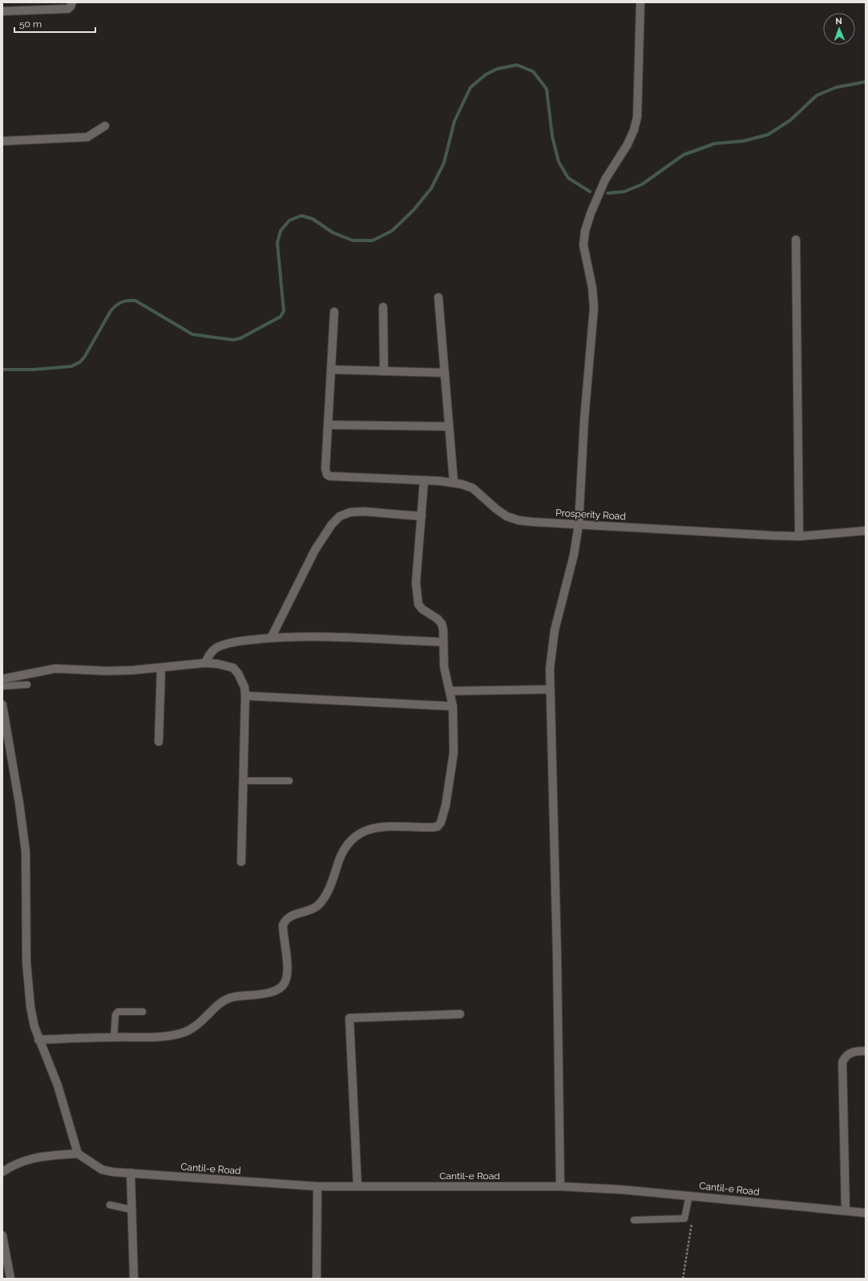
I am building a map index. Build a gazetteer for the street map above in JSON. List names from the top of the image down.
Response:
{
  "streets": {
    "street": ["Prosperity Road", "Cantil-e Road"]
  },
  "scale_bar": "50 m",
  "north": "top"
}
